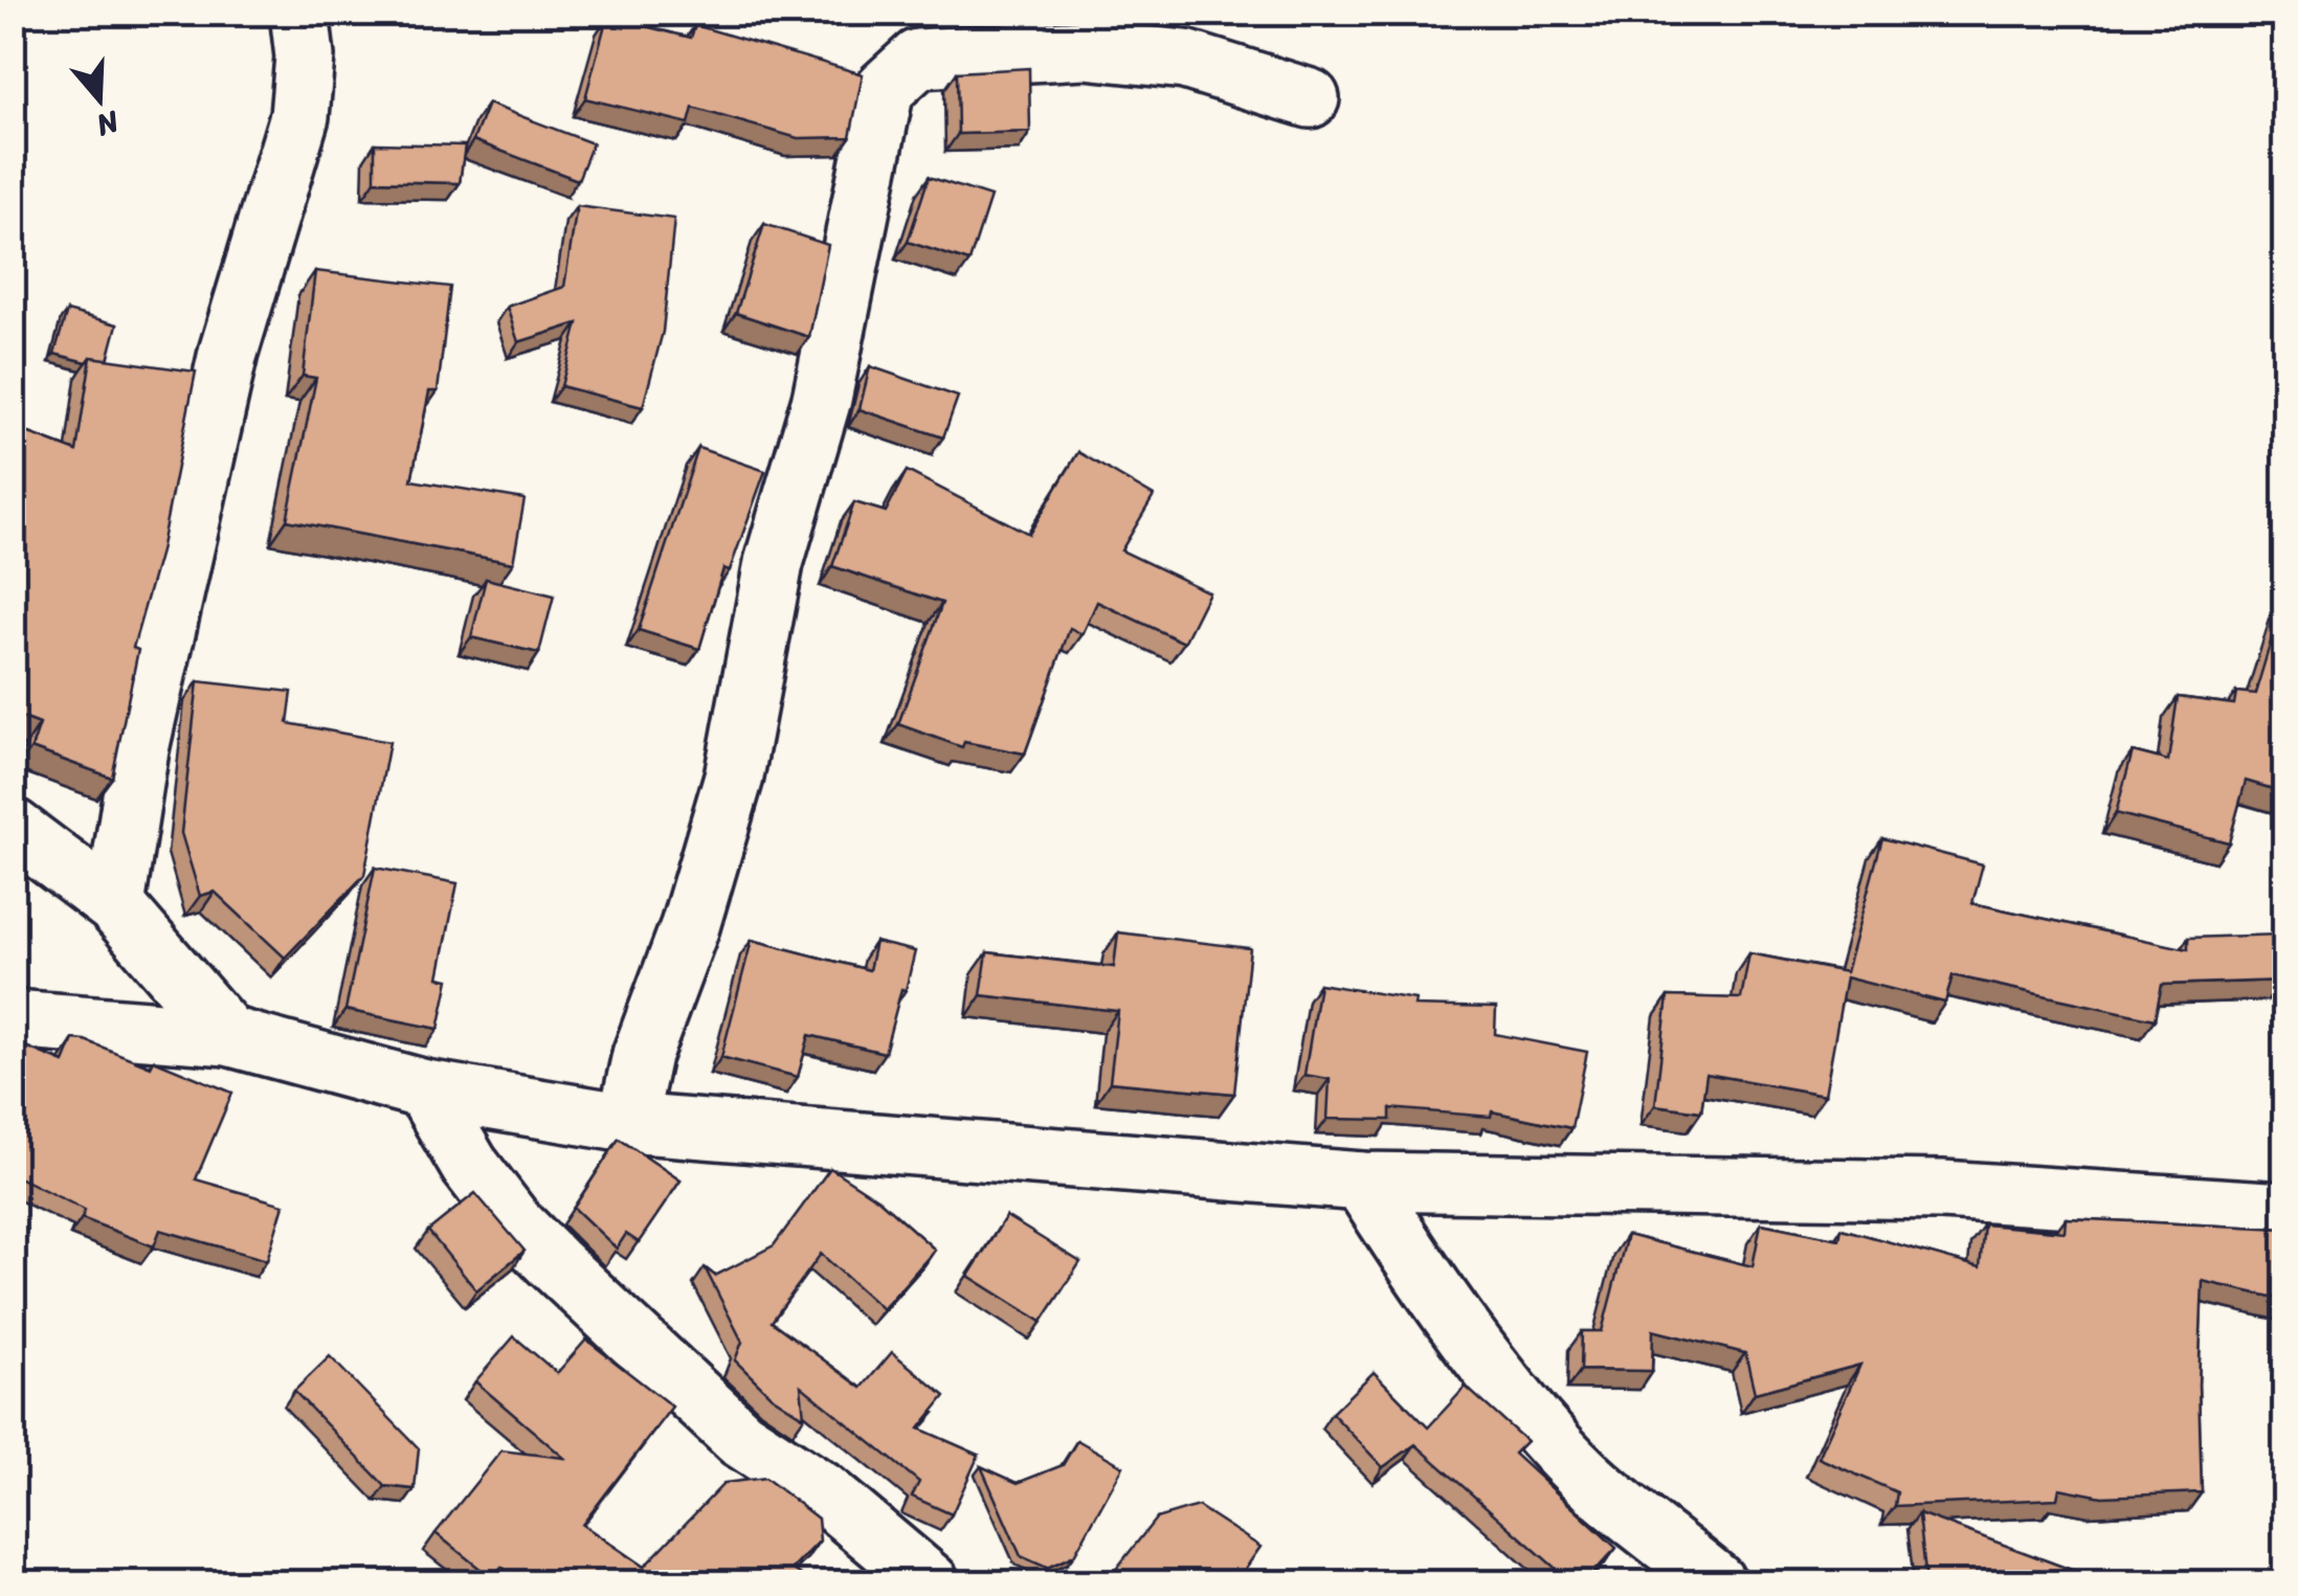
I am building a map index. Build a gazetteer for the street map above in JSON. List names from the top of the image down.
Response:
{
  "north": "bottom"
}
